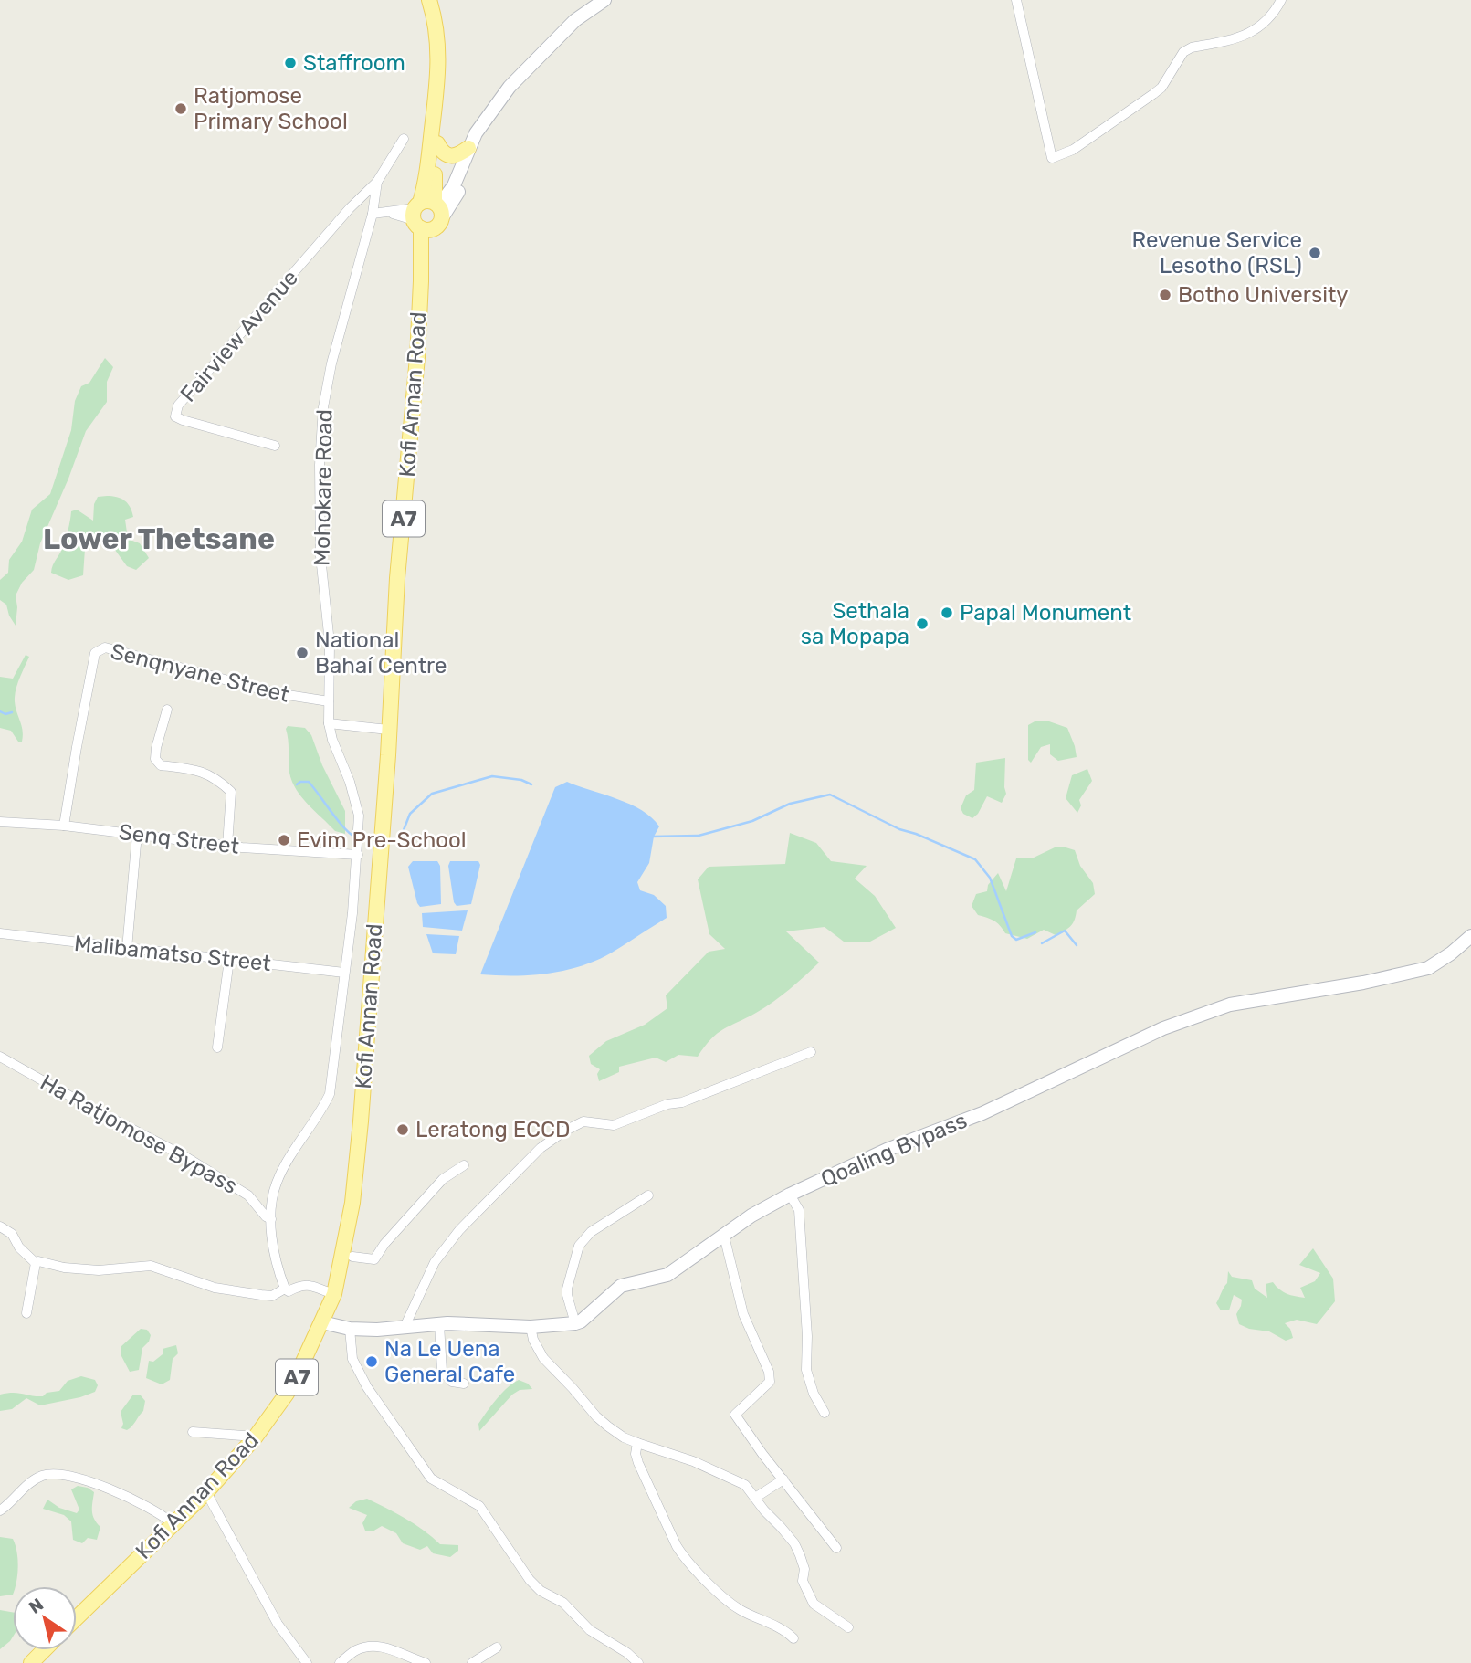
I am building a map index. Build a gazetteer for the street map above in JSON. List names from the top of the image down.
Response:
{
  "streets": {
    "main road": ["Kofi Annan Road", "A7", "Qoaling Bypass"],
    "street": [
      "Fairview Avenue",
      "Mohokare Road",
      "Senqnyane Street",
      "Senq Street",
      "Malibamatso Street",
      "Ha Ratjomose Bypass"
    ]
  },
  "crossings": [
    ["Fairview Avenue", "Mohokare Road"],
    ["Mohokare Road", "Senqnyane Street"],
    ["Mohokare Road", "Senq Street"],
    ["Mohokare Road", "Malibamatso Street"],
    ["Mohokare Road", "Ha Ratjomose Bypass"],
    ["Senqnyane Street", "Senq Street"]
  ],
  "districts": ["Lower Thetsane"],
  "places": [
    "Staffroom",
    "Ratjomose Primary School",
    "Revenue Service Lesotho (RSL)",
    "Botho University",
    "Papal Monument",
    "Sethala sa Mopapa",
    "National Bahaí Centre",
    "Evim Pre-School",
    "Leratong ECCD",
    "Na Le Uena General Cafe"
  ],
  "north": "top left"
}
